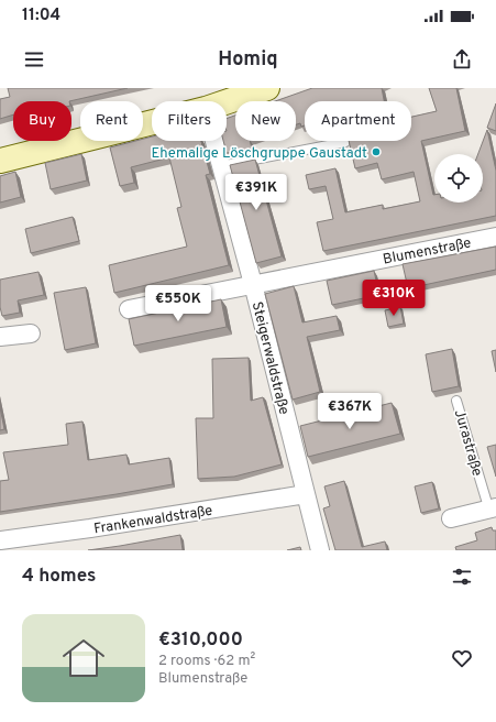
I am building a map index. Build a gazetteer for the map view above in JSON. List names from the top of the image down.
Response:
{
  "streets": {
    "street": [
      "Blumenstraße",
      "Steigerwaldstraße",
      "Jurastraße",
      "Frankenwaldstraße"
    ]
  },
  "crossings": [
    ["Blumenstraße", "Steigerwaldstraße"],
    ["Steigerwaldstraße", "Frankenwaldstraße"]
  ],
  "places": ["Ehemalige Löschgruppe Gaustadt"],
  "page": {
    "status": "11:04",
    "header": "Homiq",
    "chip": [
      "Buy",
      "Rent",
      "Filters",
      "New",
      "Apartment"
    ],
    "price": [
      "€391K",
      "€310K",
      "€550K",
      "€367K"
    ],
    "heading": "4 homes",
    "list": [
      {
        "name": "€310,000",
        "note": "2 rooms · 62 m² · Blumenstraße"
      }
    ]
  }
}
